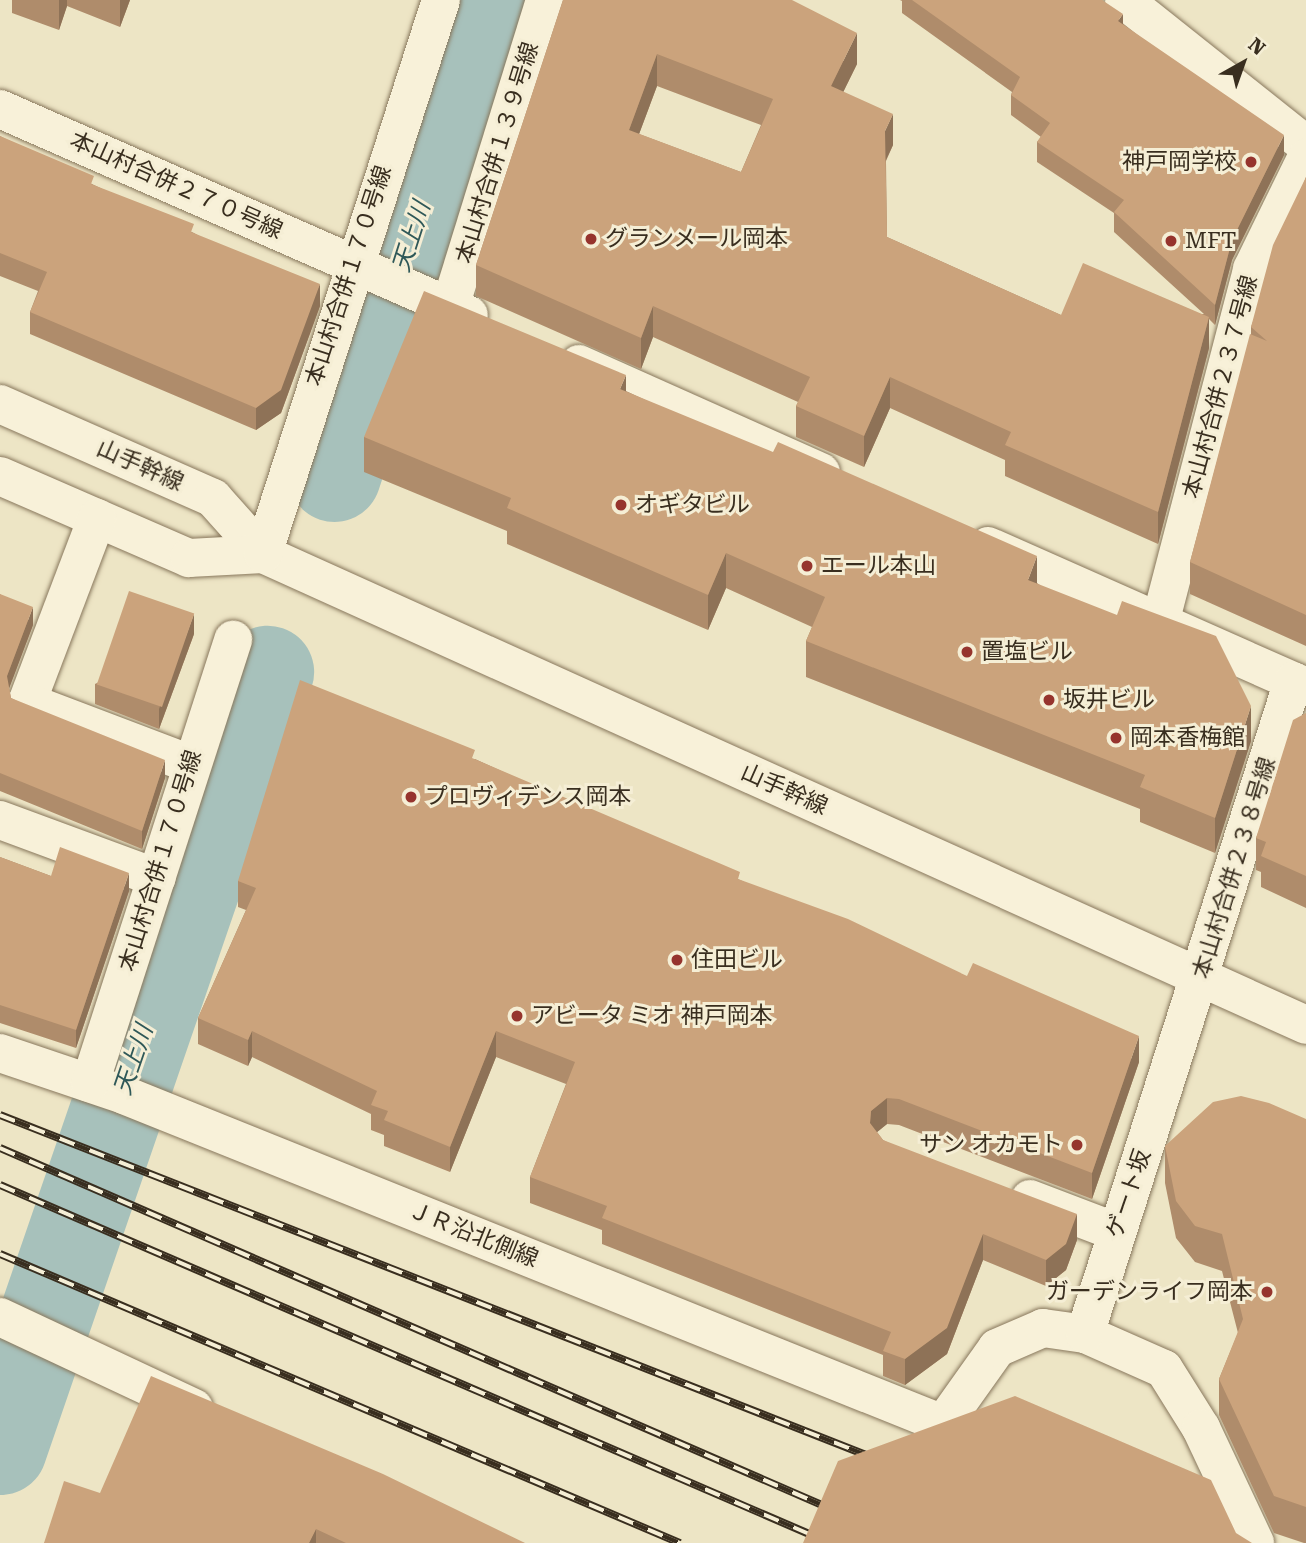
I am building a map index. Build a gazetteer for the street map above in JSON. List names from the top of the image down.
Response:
{
  "streets": {
    "street": [
      "本山村合併１３９号線",
      "本山村合併２７０号線",
      "本山村合併１７０号線",
      "本山村合併２３７号線",
      "山手幹線",
      "本山村合併２３８号線",
      "ゲート坂",
      "ＪＲ沿北側線"
    ]
  },
  "crossings": [
    ["本山村合併１３９号線", "本山村合併２７０号線"],
    ["本山村合併２７０号線", "本山村合併１７０号線"],
    ["本山村合併１７０号線", "山手幹線"],
    ["本山村合併１７０号線", "ＪＲ沿北側線"],
    ["山手幹線", "本山村合併２３８号線"],
    ["本山村合併２３８号線", "ゲート坂"],
    ["ゲート坂", "ＪＲ沿北側線"]
  ],
  "water": ["天上川"],
  "places": [
    "神戸岡学校",
    "グランメール岡本",
    "MFT",
    "オギタビル",
    "エール本山",
    "置塩ビル",
    "坂井ビル",
    "岡本香梅館",
    "プロヴィデンス岡本",
    "住田ビル",
    "アビータ ミオ 神戸岡本",
    "サン オカモト",
    "ガーデンライフ岡本"
  ],
  "north": "top right"
}
